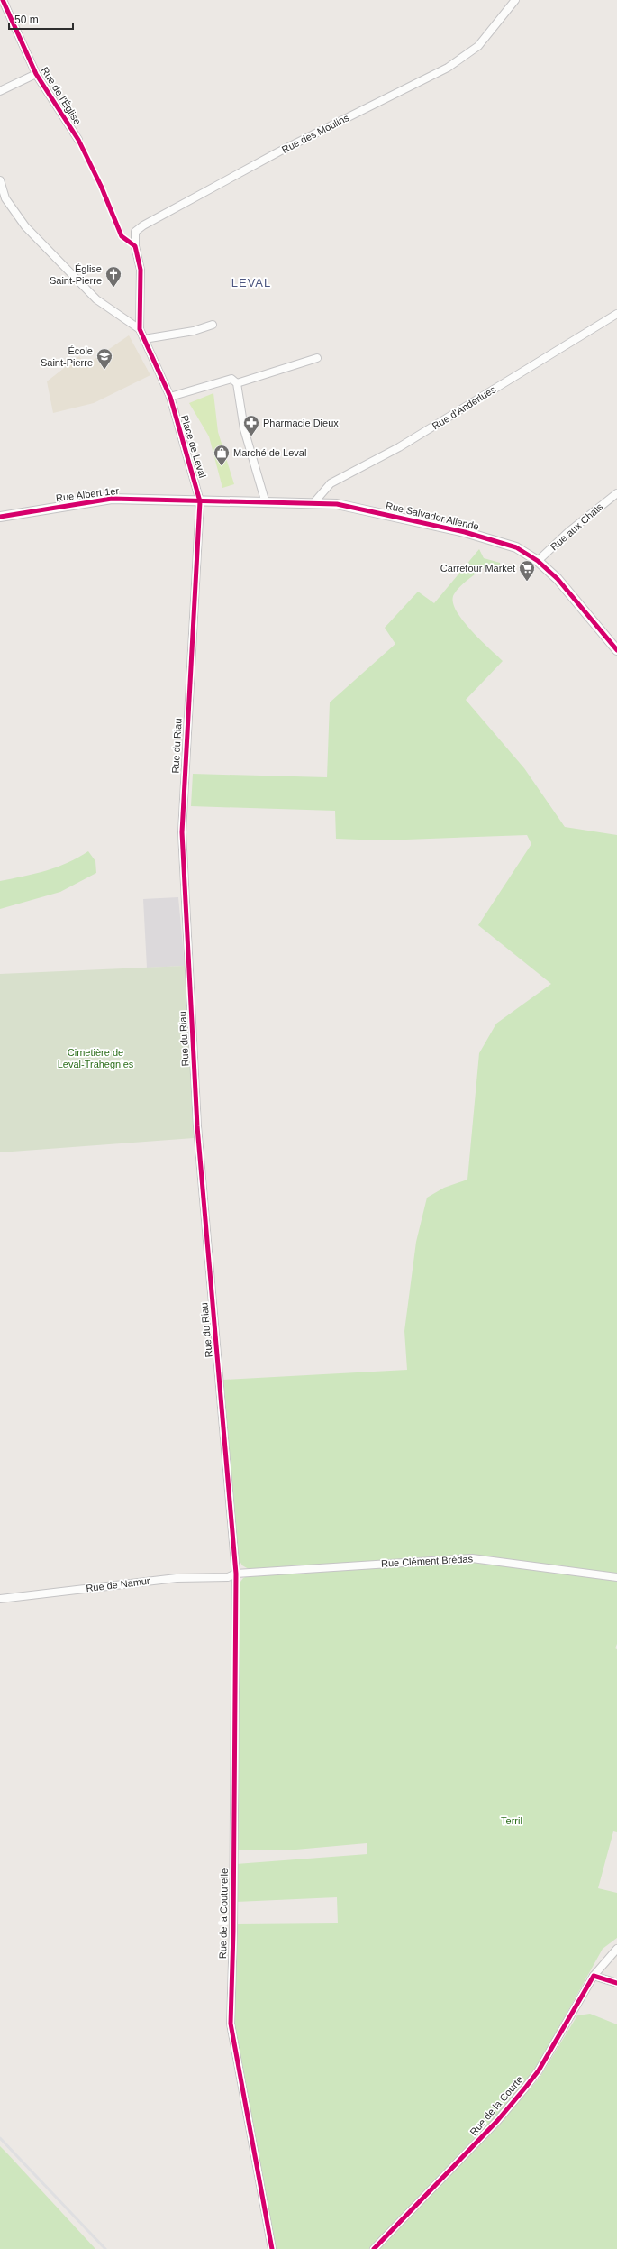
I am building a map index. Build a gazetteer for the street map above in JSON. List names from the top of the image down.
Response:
{
  "streets": {
    "street": [
      "Rue de l'Église",
      "Rue des Moulins",
      "Rue d'Anderlues",
      "Place de Leval",
      "Rue Albert 1er",
      "Rue Salvador Allende",
      "Rue aux Chats",
      "Rue du Riau",
      "Rue Clément Brédas",
      "Rue de Namur",
      "Rue de la Couturelle",
      "Rue de la Courte"
    ]
  },
  "crossings": [
    ["Rue des Moulins", "Place de Leval"],
    ["Rue d'Anderlues", "Rue Salvador Allende"],
    ["Place de Leval", "Rue Albert 1er"],
    ["Place de Leval", "Rue Salvador Allende"],
    ["Place de Leval", "Rue du Riau"],
    ["Rue Albert 1er", "Rue Salvador Allende"],
    ["Rue Albert 1er", "Rue du Riau"],
    ["Rue Salvador Allende", "Rue aux Chats"],
    ["Rue Salvador Allende", "Rue du Riau"],
    ["Rue du Riau", "Rue Clément Brédas"],
    ["Rue du Riau", "Rue de Namur"],
    ["Rue du Riau", "Rue de la Couturelle"],
    ["Rue Clément Brédas", "Rue de Namur"],
    ["Rue Clément Brédas", "Rue de la Couturelle"],
    ["Rue de Namur", "Rue de la Couturelle"]
  ],
  "districts": ["LEVAL"],
  "parks": ["Cimetière de Leval-Trahegnies", "Terril"],
  "places": {
    "church": ["Église Saint-Pierre"],
    "school or university": ["École Saint-Pierre"],
    "pharmacy": ["Pharmacie Dieux"],
    "shop": ["Marché de Leval"],
    "supermarket": ["Carrefour Market"]
  },
  "scale_bar": "50 m"
}
